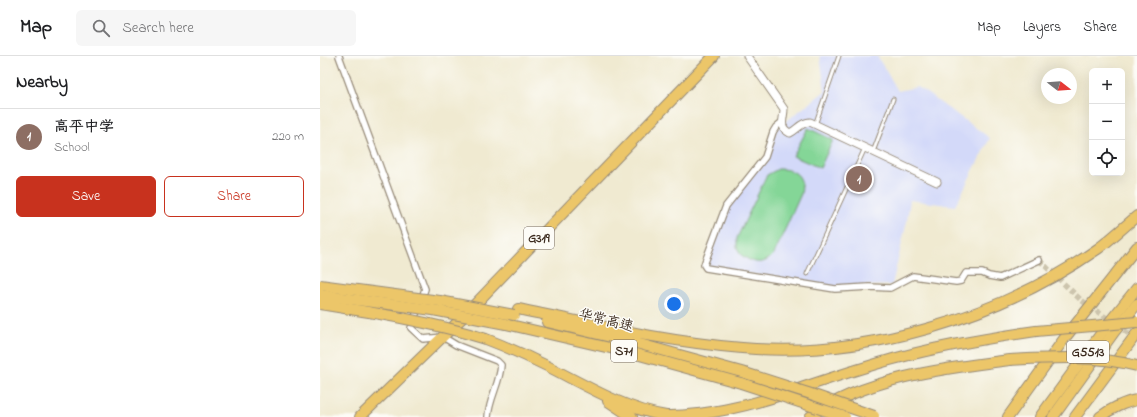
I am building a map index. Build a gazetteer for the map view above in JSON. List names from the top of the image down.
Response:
{
  "streets": {
    "highway": [
      "G319",
      "华常高速",
      "S71",
      "G5513"
    ]
  },
  "north": "right",
  "page": {
    "header": "Map",
    "search": "Search here",
    "nav": ["Map", "Layers", "Share"],
    "heading": "Nearby",
    "map_buttons": ["+", "−"],
    "list": [
      {
        "mark": "1",
        "name": "高平中学",
        "note": "School",
        "value": "220 m"
      }
    ],
    "buttons": ["Save", "Share"],
    "pins": "1"
  }
}
